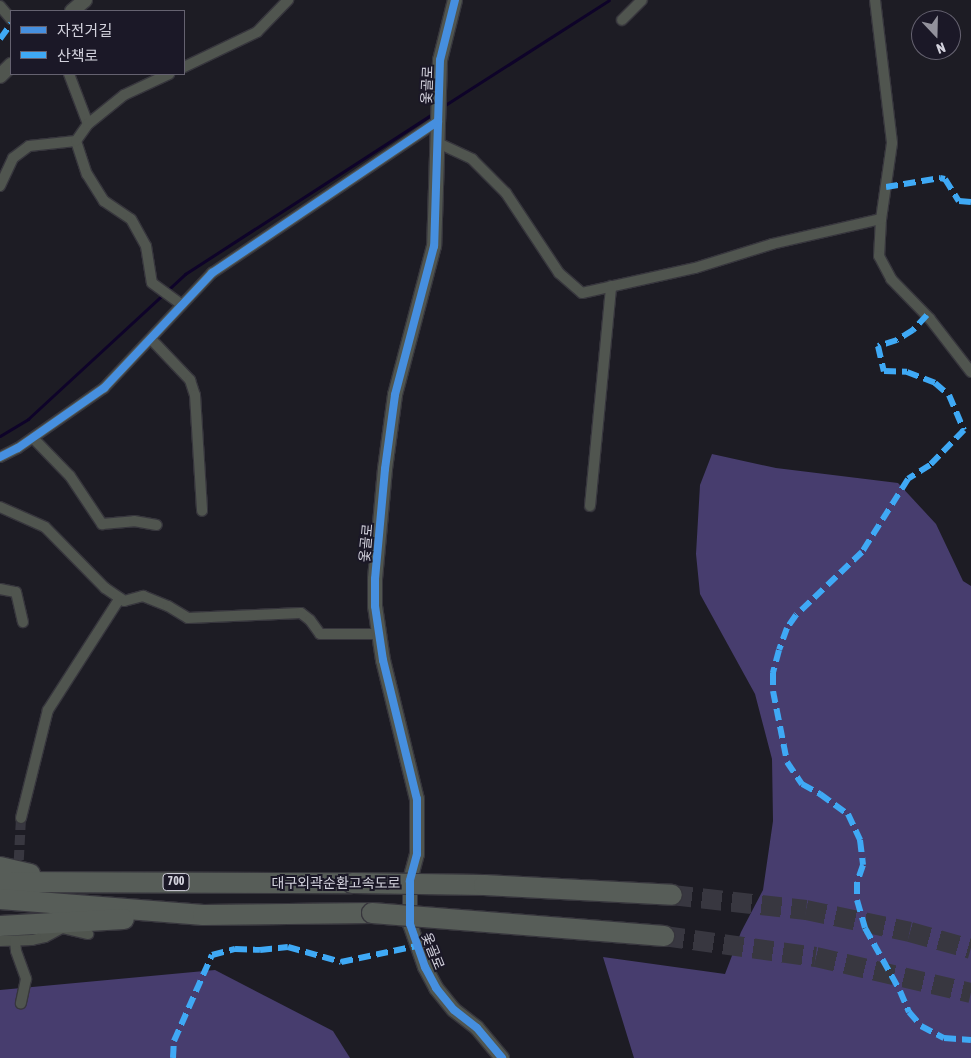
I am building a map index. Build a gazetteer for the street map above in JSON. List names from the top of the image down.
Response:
{
  "streets": {
    "highway": ["700", "대구외곽순환고속도로"],
    "street": ["옻골로"]
  },
  "legend": ["자전거길", "산책로"],
  "north": "bottom"
}
